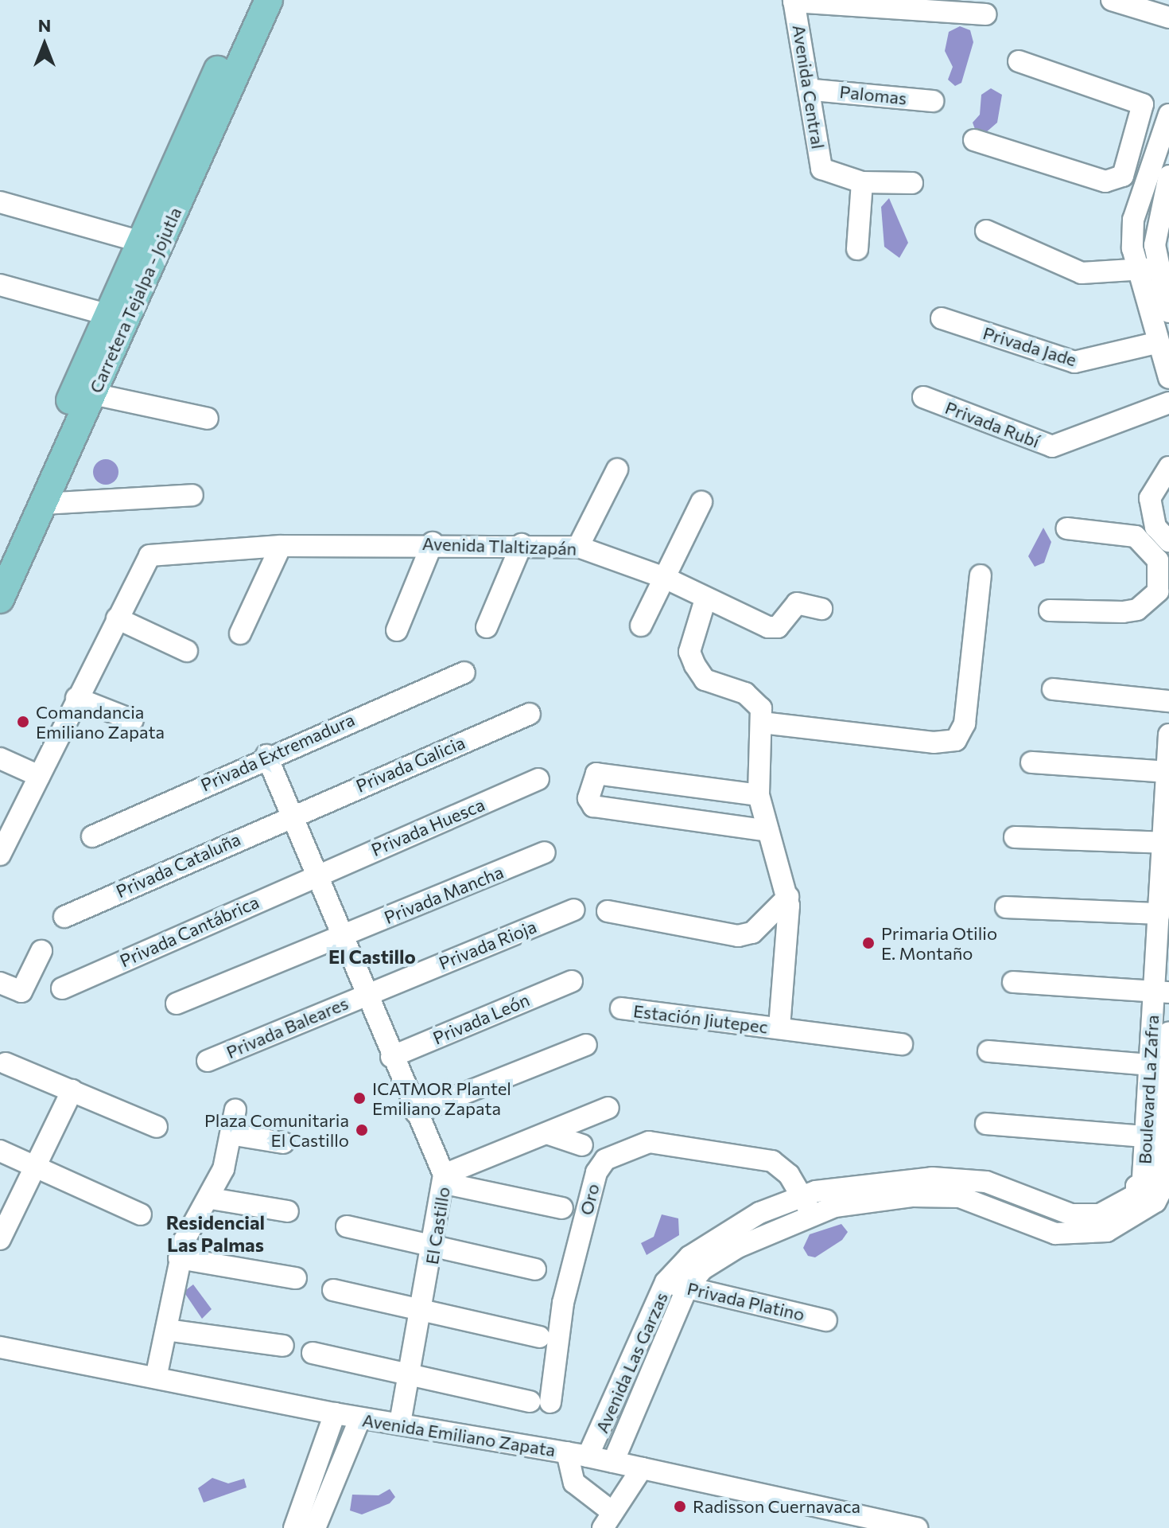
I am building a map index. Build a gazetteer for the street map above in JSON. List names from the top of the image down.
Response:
{
  "streets": {
    "main road": ["Carretera Tejalpa - Jojutla"],
    "street": [
      "Avenida Central",
      "Palomas",
      "Privada Jade",
      "Privada Rubí",
      "Avenida Tlaltizapán",
      "Privada Extremadura",
      "Privada Galicia",
      "Privada Huesca",
      "Privada Cataluña",
      "Privada Mancha",
      "Privada Cantábrica",
      "Privada Rioja",
      "Privada León",
      "Estación Jiutepec",
      "Privada Baleares",
      "Boulevard La Zafra",
      "Oro",
      "El Castillo",
      "Privada Platino",
      "Avenida Las Garzas",
      "Avenida Emiliano Zapata"
    ]
  },
  "crossings": [
    ["Avenida Central", "Palomas"],
    ["Avenida Tlaltizapán", "Estación Jiutepec"],
    ["Privada Extremadura", "El Castillo"],
    ["Privada Galicia", "Privada Cataluña"],
    ["Privada Galicia", "El Castillo"],
    ["Privada Huesca", "Privada Cantábrica"],
    ["Privada Huesca", "El Castillo"],
    ["Privada Cataluña", "El Castillo"],
    ["Privada Mancha", "El Castillo"],
    ["Privada Cantábrica", "El Castillo"],
    ["Privada Rioja", "Privada Baleares"],
    ["Privada Rioja", "El Castillo"],
    ["Privada León", "El Castillo"],
    ["Privada Baleares", "El Castillo"],
    ["Boulevard La Zafra", "Avenida Las Garzas"],
    ["Oro", "Avenida Las Garzas"],
    ["El Castillo", "Avenida Emiliano Zapata"],
    ["Privada Platino", "Avenida Las Garzas"],
    ["Avenida Las Garzas", "Avenida Emiliano Zapata"]
  ],
  "districts": ["El Castillo", "Residencial Las Palmas"],
  "places": [
    "Comandancia Emiliano Zapata",
    "Primaria Otilio E. Montaño",
    "ICATMOR Plantel Emiliano Zapata",
    "Plaza Comunitaria El Castillo",
    "Radisson Cuernavaca"
  ],
  "north": "top"
}
